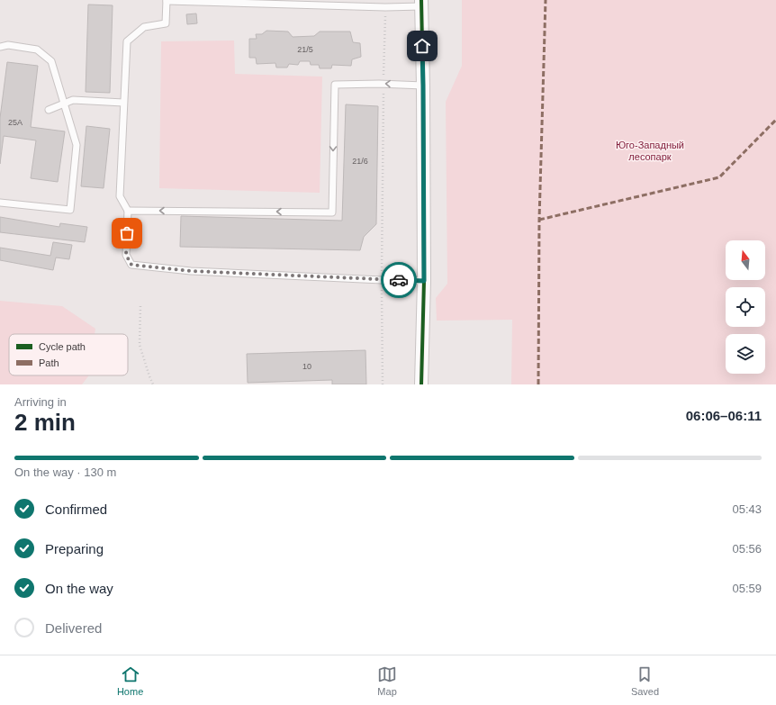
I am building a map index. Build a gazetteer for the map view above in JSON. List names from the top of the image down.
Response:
{
  "parks": ["Юго-Западный лесопарк"],
  "house_numbers": [
    "21/5",
    "25А",
    "21/6",
    "10"
  ],
  "legend": ["Cycle path", "Path"],
  "north": "top",
  "page": {
    "heading": ["2 min", "Arriving in", "06:06–06:11"],
    "bar": "On the way · 130 m",
    "list": [
      ["Confirmed", "05:43"],
      ["Preparing", "05:56"],
      ["On the way", "05:59"],
      "Delivered"
    ],
    "tabs": ["Home", "Map", "Saved"]
  }
}
